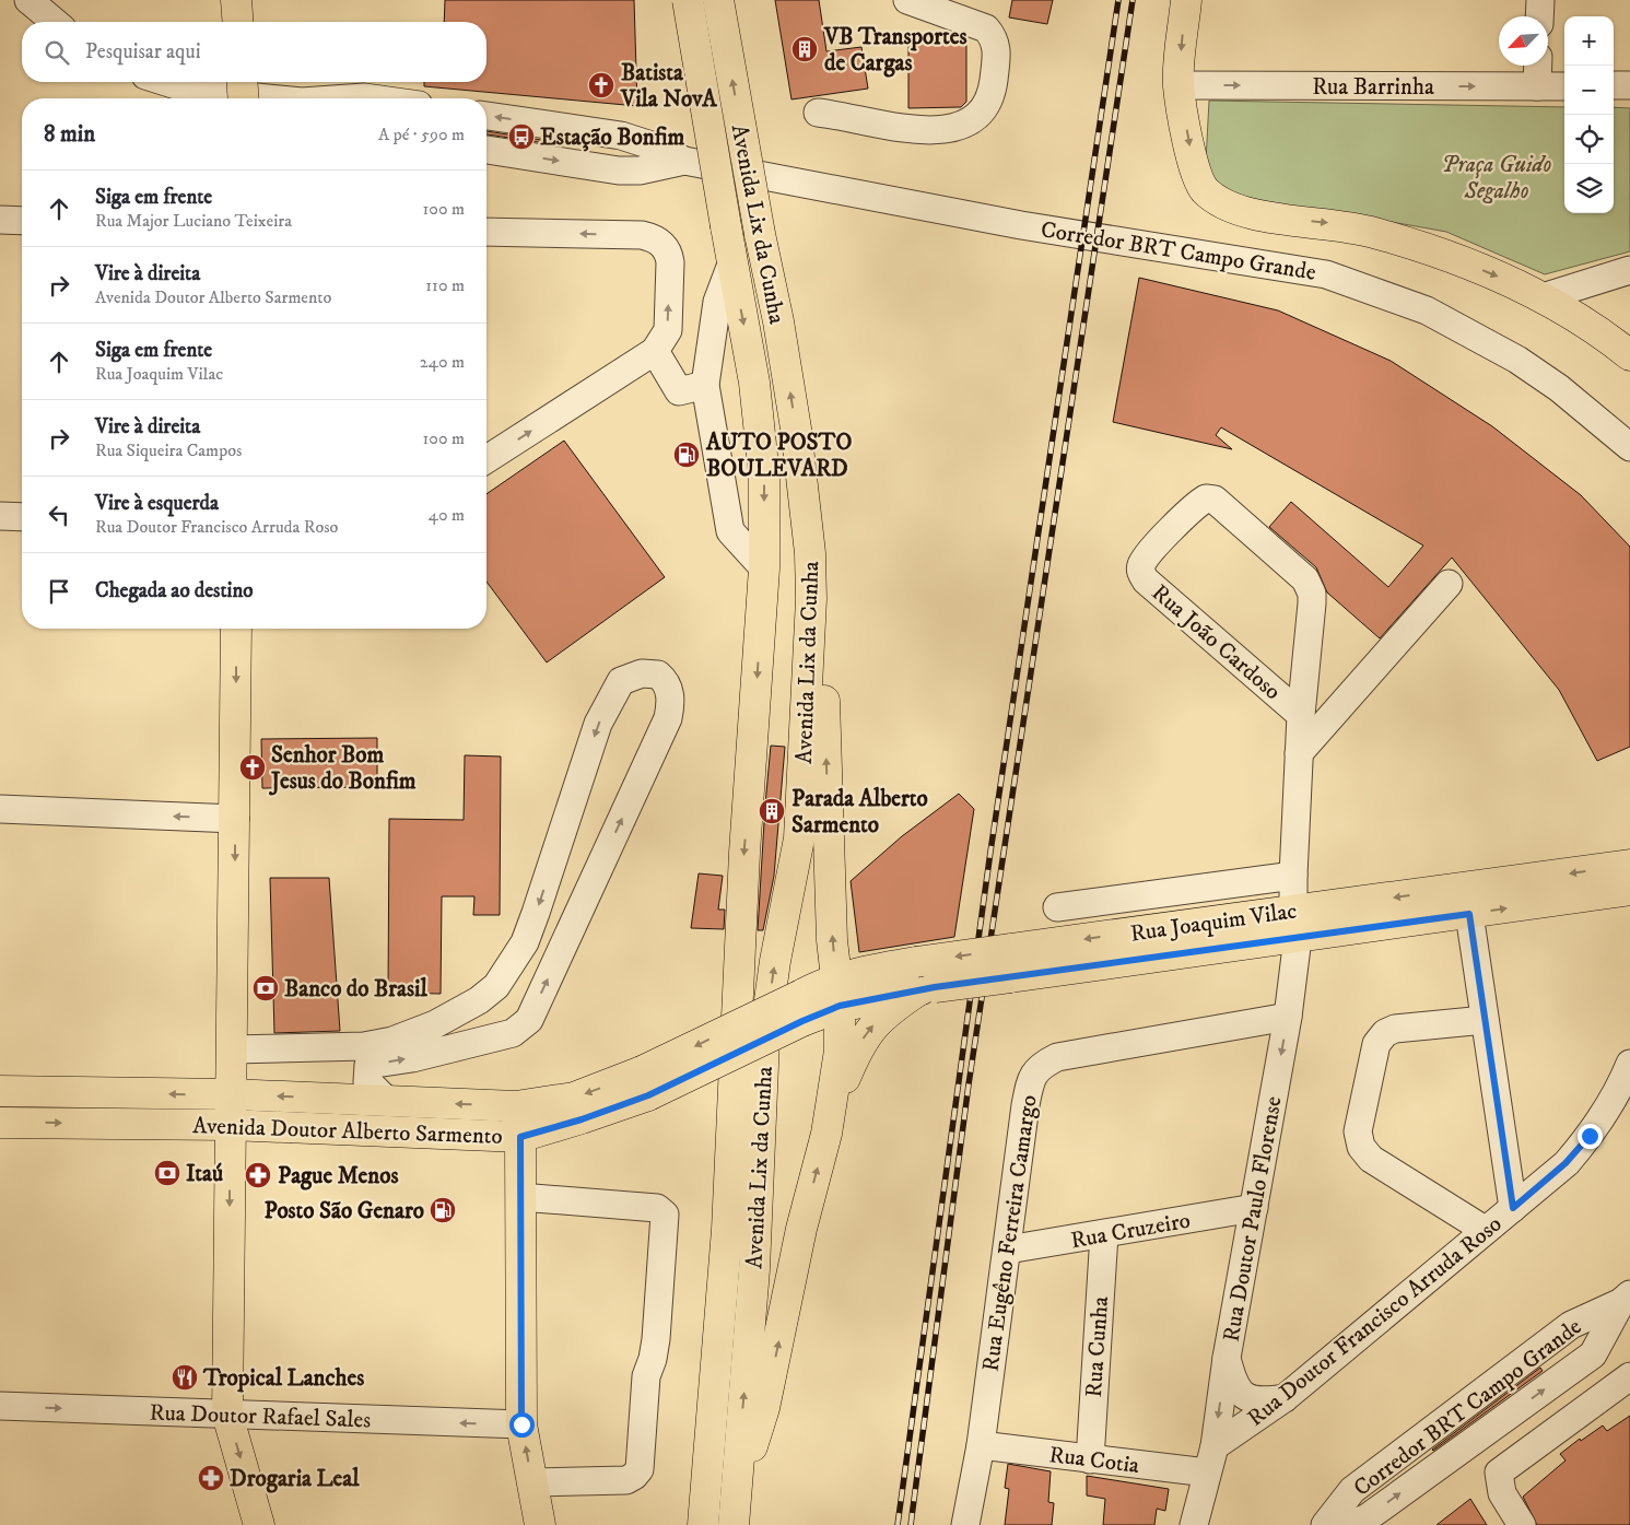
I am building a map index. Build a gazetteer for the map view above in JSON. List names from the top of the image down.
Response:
{
  "streets": {
    "main road": ["Avenida Lix da Cunha", "Rua Joaquim Vilac", "Avenida Doutor Alberto Sarmento"],
    "street": [
      "Rua Barrinha",
      "Corredor BRT Campo Grande",
      "Rua João Cardoso",
      "Rua Doutor Paulo Florense",
      "Rua Cruzeiro",
      "Rua Eugêno Ferreira Camargo",
      "Rua Doutor Francisco Arruda Roso",
      "Rua Cunha",
      "Rua Doutor Rafael Sales",
      "Rua Cotia"
    ]
  },
  "crossings": [
    ["Rua João Cardoso", "Rua Joaquim Vilac"],
    ["Rua João Cardoso", "Rua Doutor Paulo Florense"],
    ["Rua Joaquim Vilac", "Avenida Doutor Alberto Sarmento"],
    ["Rua Joaquim Vilac", "Rua Doutor Paulo Florense"],
    ["Rua Doutor Paulo Florense", "Rua Cruzeiro"],
    ["Rua Doutor Paulo Florense", "Rua Eugêno Ferreira Camargo"],
    ["Rua Doutor Paulo Florense", "Rua Doutor Francisco Arruda Roso"],
    ["Rua Doutor Paulo Florense", "Rua Cotia"],
    ["Rua Cruzeiro", "Rua Eugêno Ferreira Camargo"],
    ["Rua Cruzeiro", "Rua Cunha"],
    ["Rua Eugêno Ferreira Camargo", "Rua Cotia"],
    ["Rua Cunha", "Rua Cotia"]
  ],
  "one_way": ["Rua Barrinha"],
  "parks": ["Praça Guido Segalho"],
  "places": {
    "building": ["VB Transportes de Cargas", "Parada Alberto Sarmento"],
    "church": ["Batista Vila NovA", "Senhor Bom Jesus do Bonfim"],
    "bus stop": ["Estação Bonfim"],
    "fuel station": ["AUTO POSTO BOULEVARD", "Posto São Genaro"],
    "bank": ["Banco do Brasil", "Itaú"],
    "pharmacy": ["Pague Menos", "Drogaria Leal"],
    "restaurant": ["Tropical Lanches"]
  },
  "north": "bottom left",
  "page": {
    "map_buttons": ["+", "−"],
    "search": "Pesquisar aqui",
    "heading": ["8 min", "A pé · 590 m"],
    "list": [
      ["Siga em frente", "Rua Major Luciano Teixeira", "100 m"],
      ["Vire à direita", "Avenida Doutor Alberto Sarmento", "110 m"],
      ["Siga em frente", "Rua Joaquim Vilac", "240 m"],
      ["Vire à direita", "Rua Siqueira Campos", "100 m"],
      ["Vire à esquerda", "Rua Doutor Francisco Arruda Roso", "40 m"],
      "Chegada ao destino"
    ]
  }
}
